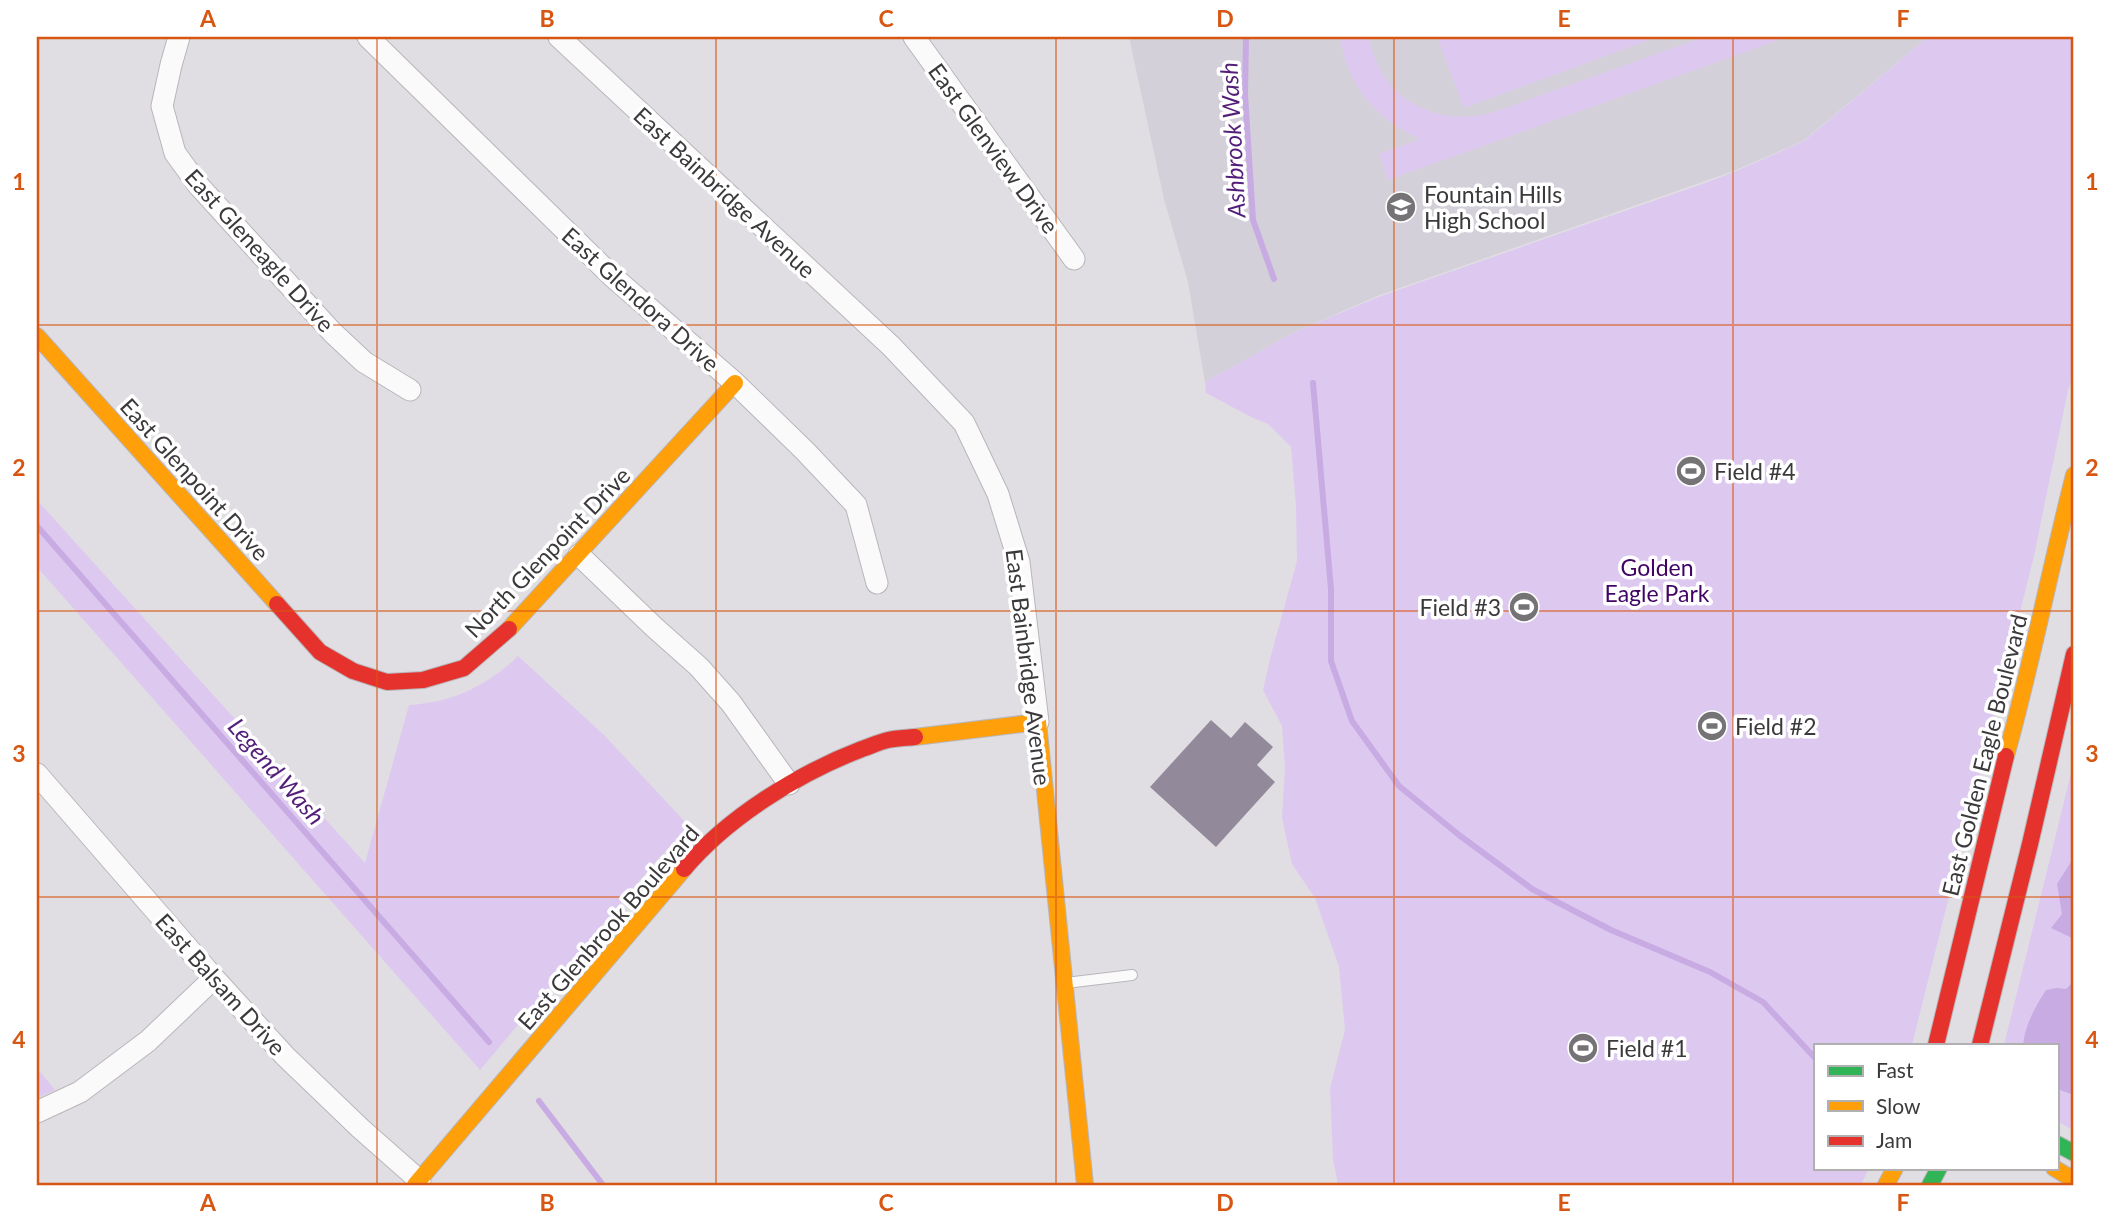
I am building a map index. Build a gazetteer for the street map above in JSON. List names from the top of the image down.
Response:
{
  "streets": {
    "street": [
      "East Glenview Drive",
      "East Bainbridge Avenue",
      "East Gleneagle Drive",
      "East Glendora Drive",
      "East Glenpoint Drive",
      "North Glenpoint Drive",
      "East Golden Eagle Boulevard",
      "East Glenbrook Boulevard",
      "East Balsam Drive"
    ]
  },
  "crossings": [
    ["East Bainbridge Avenue", "East Glenbrook Boulevard"],
    ["East Glendora Drive", "North Glenpoint Drive"],
    ["East Glenpoint Drive", "North Glenpoint Drive"],
    ["East Glenbrook Boulevard", "East Balsam Drive"]
  ],
  "water": ["Ashbrook Wash", "Legend Wash"],
  "parks": ["Golden Eagle Park"],
  "places": {
    "school or university": ["Fountain Hills High School"],
    "sports": [
      "Field #4",
      "Field #3",
      "Field #2",
      "Field #1"
    ]
  },
  "legend": ["Fast", "Slow", "Jam"],
  "grid": {
    "columns": [
      "A",
      "B",
      "C",
      "D",
      "E",
      "F"
    ],
    "rows": [
      "1",
      "2",
      "3",
      "4"
    ]
  }
}
